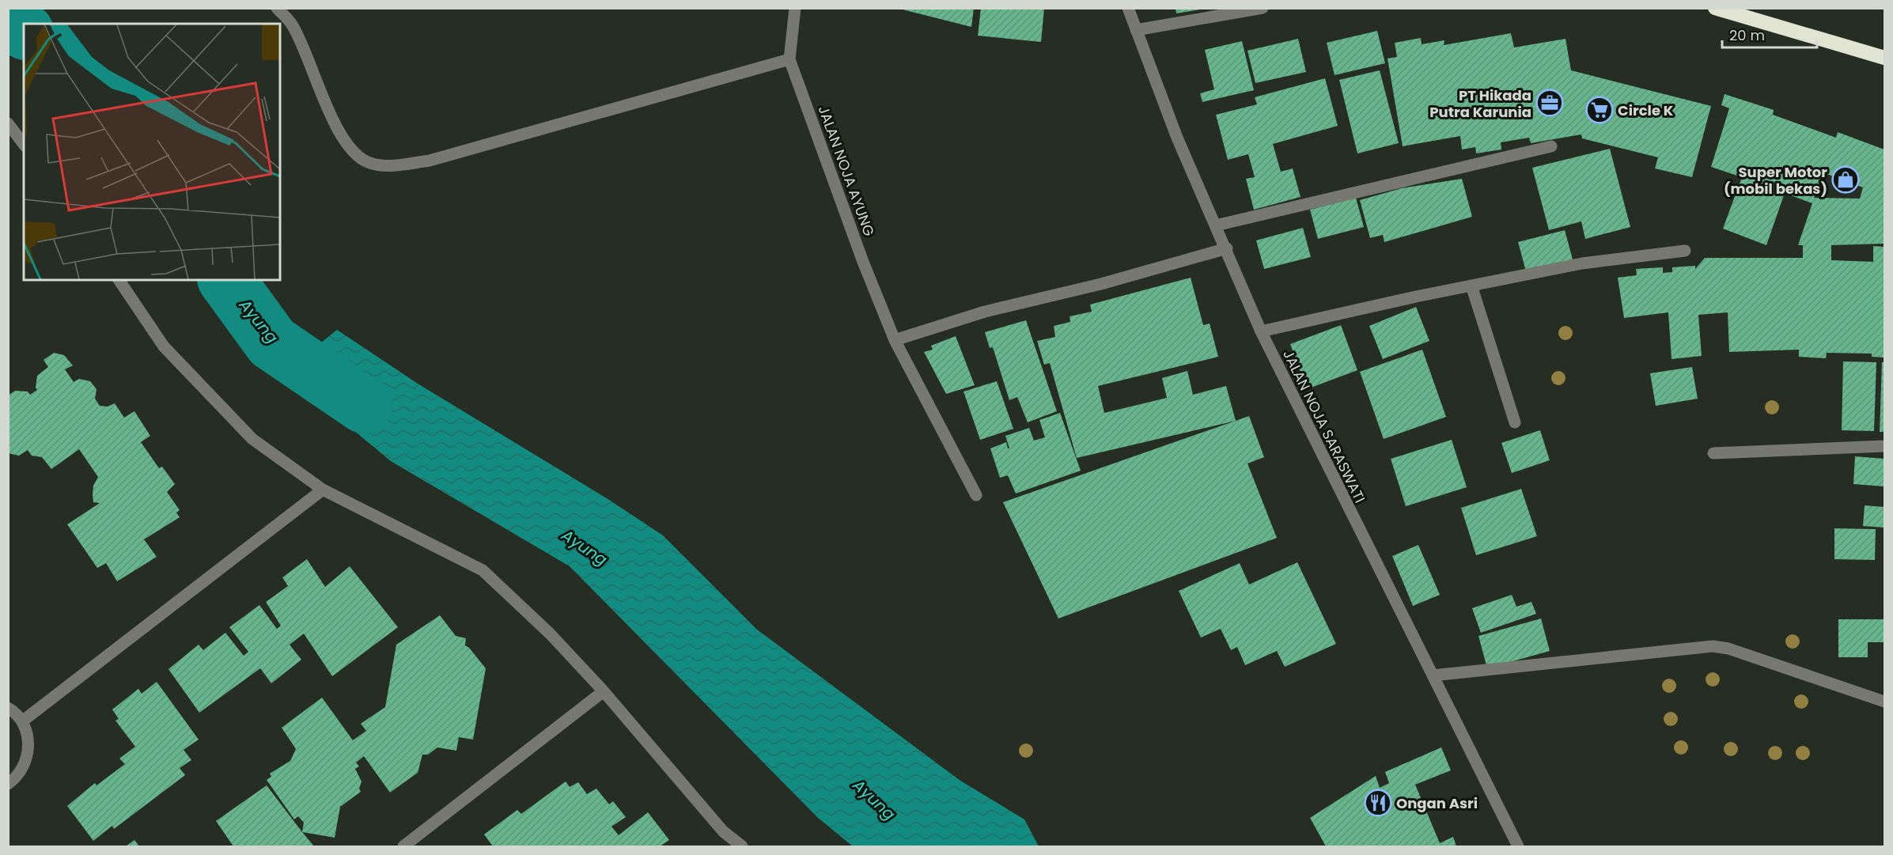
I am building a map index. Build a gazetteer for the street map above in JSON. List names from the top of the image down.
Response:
{
  "streets": {
    "street": ["JALAN NOJA AYUNG", "JALAN NOJA SARASWATI"]
  },
  "water": ["Ayung"],
  "places": {
    "office": ["PT Hikada Putra Karunia"],
    "supermarket": ["Circle K"],
    "shop": ["Super Motor (mobil bekas)"],
    "restaurant": ["Ongan Asri"]
  },
  "scale_bar": "20 m"
}
